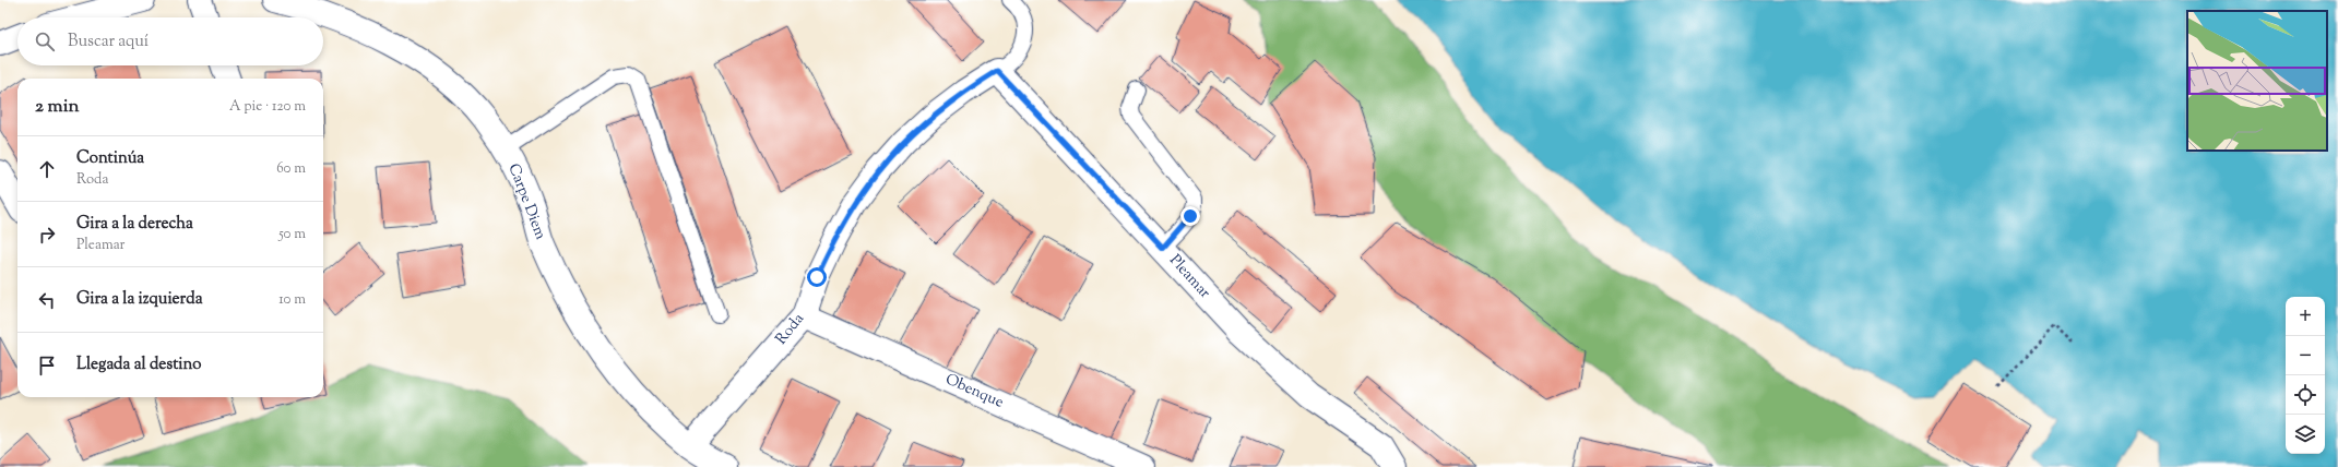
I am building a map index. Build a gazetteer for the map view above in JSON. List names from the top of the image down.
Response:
{
  "streets": {
    "street": [
      "Carpe Diem",
      "Pleamar",
      "Roda",
      "Obenque"
    ]
  },
  "crossings": [
    ["Carpe Diem", "Roda"],
    ["Pleamar", "Roda"],
    ["Roda", "Obenque"]
  ],
  "page": {
    "search": "Buscar aquí",
    "heading": ["2 min", "A pie · 120 m"],
    "list": [
      ["Continúa", "Roda", "60 m"],
      ["Gira a la derecha", "Pleamar", "50 m"],
      ["Gira a la izquierda", "10 m"],
      "Llegada al destino"
    ],
    "map_buttons": ["+", "−"]
  }
}
